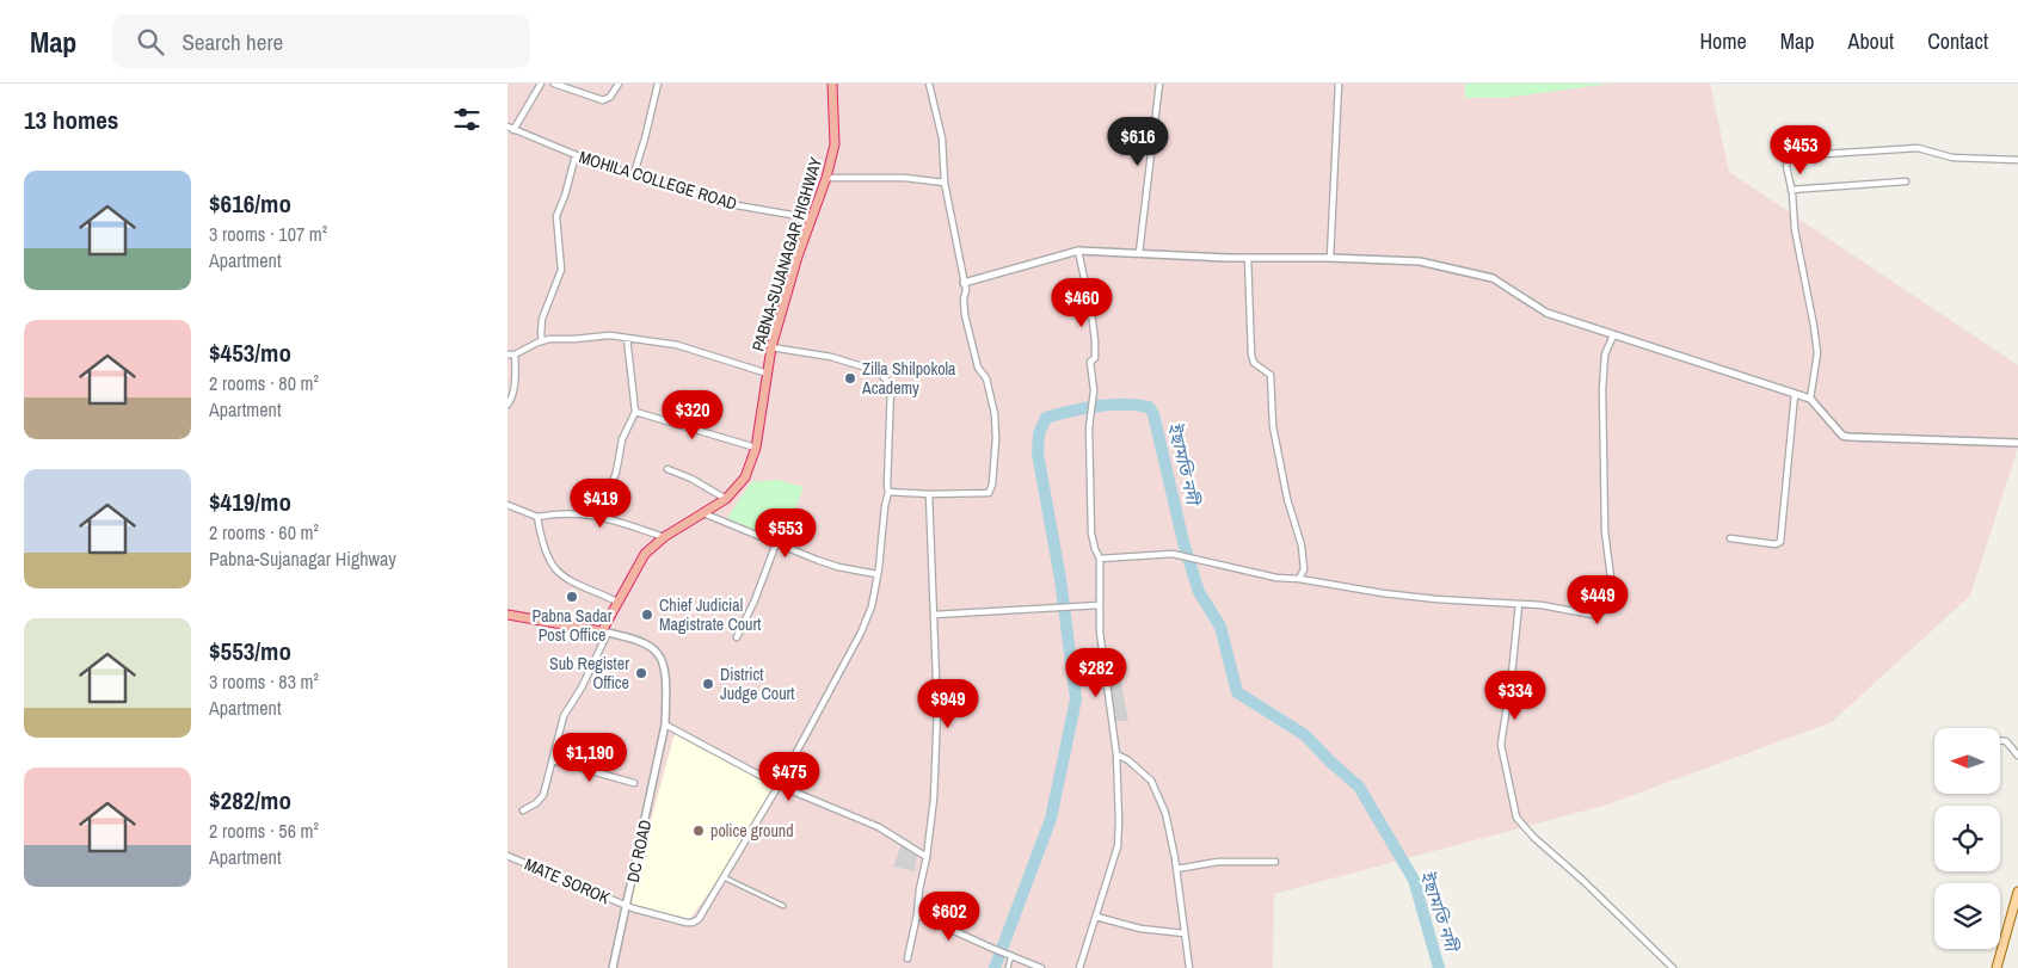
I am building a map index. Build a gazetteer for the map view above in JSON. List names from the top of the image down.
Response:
{
  "streets": {
    "highway": ["PABNA-SUJANAGAR HIGHWAY"],
    "street": ["MOHILA COLLEGE ROAD", "DC ROAD", "MATE SOROK"]
  },
  "crossings": [
    ["MOHILA COLLEGE ROAD", "PABNA-SUJANAGAR HIGHWAY"],
    ["PABNA-SUJANAGAR HIGHWAY", "DC ROAD"],
    ["DC ROAD", "MATE SOROK"]
  ],
  "water": ["ইছামতি নদী"],
  "places": [
    "Zilla Shilpokola Academy",
    "Pabna Sadar Post Office",
    "Chief Judicial Magistrate Court",
    "Sub Register Office",
    "District Judge Court",
    "police ground"
  ],
  "north": "left",
  "page": {
    "header": "Map",
    "search": "Search here",
    "nav": [
      "Home",
      "Map",
      "About",
      "Contact"
    ],
    "heading": "13 homes",
    "price": [
      "$616",
      "$453",
      "$460",
      "$320",
      "$419",
      "$553",
      "$449",
      "$282",
      "$334",
      "$949",
      "$1,190",
      "$475",
      "$602"
    ],
    "list": [
      {
        "name": "$616/mo",
        "note": "3 rooms · 107 m² · Apartment"
      },
      {
        "name": "$453/mo",
        "note": "2 rooms · 80 m² · Apartment"
      },
      {
        "name": "$419/mo",
        "note": "2 rooms · 60 m² · Pabna-Sujanagar Highway"
      },
      {
        "name": "$553/mo",
        "note": "3 rooms · 83 m² · Apartment"
      },
      {
        "name": "$282/mo",
        "note": "2 rooms · 56 m² · Apartment"
      }
    ]
  }
}
